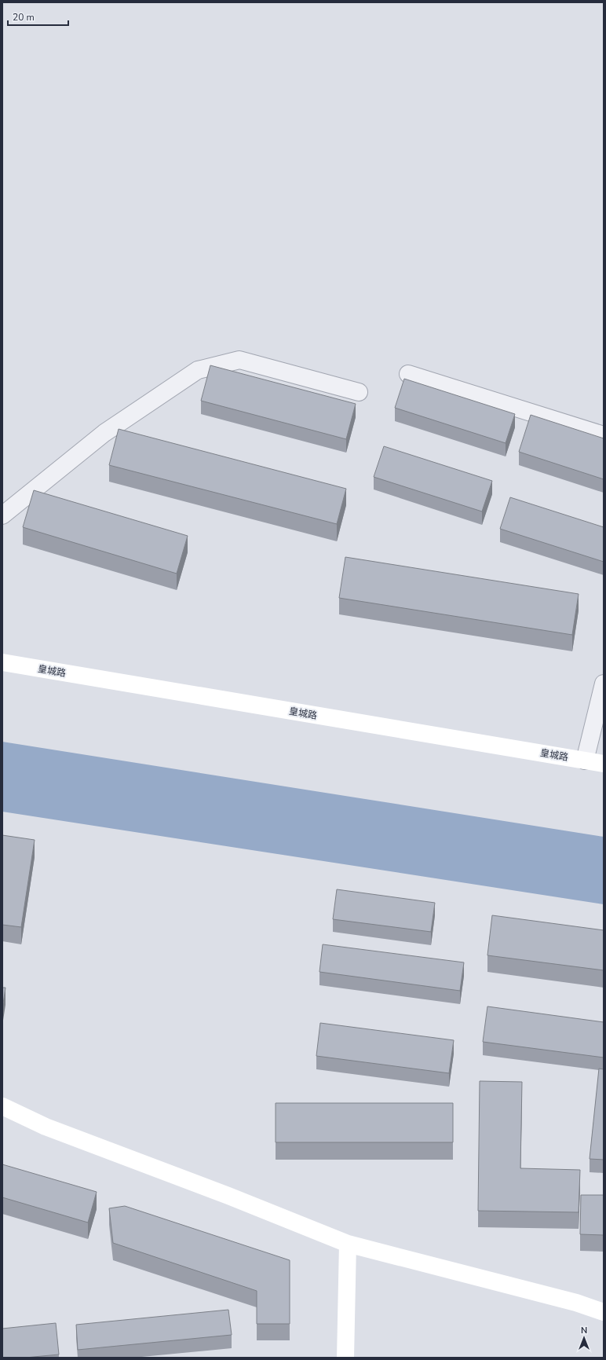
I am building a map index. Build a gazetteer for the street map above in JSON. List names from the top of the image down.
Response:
{
  "streets": {
    "main road": ["皇城路"]
  },
  "scale_bar": "20 m",
  "north": "top"
}
